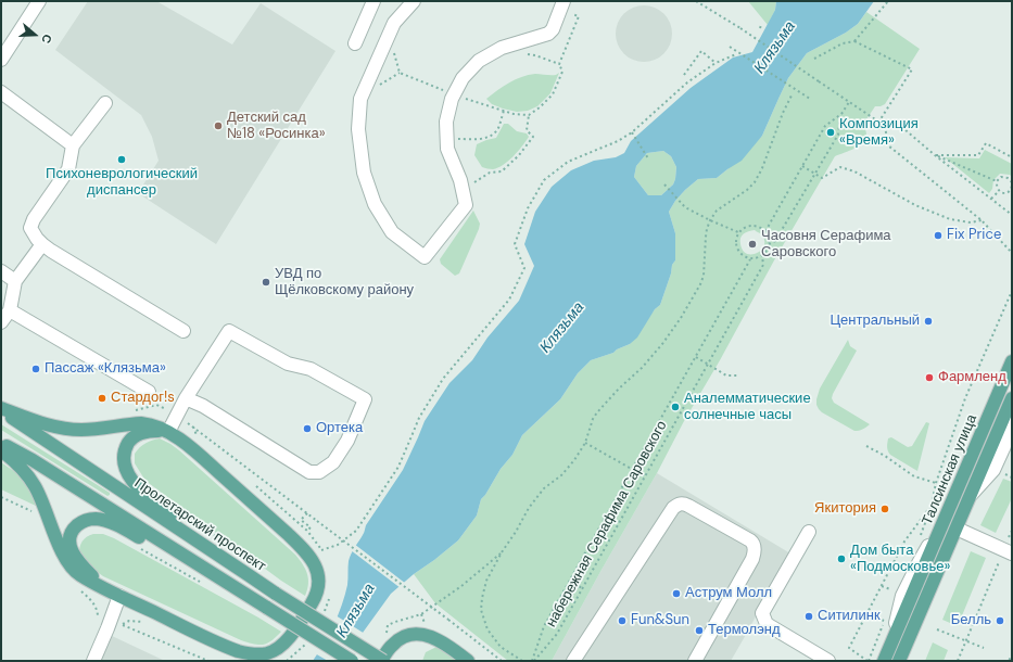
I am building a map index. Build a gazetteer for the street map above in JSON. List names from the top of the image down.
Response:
{
  "streets": {
    "main road": ["Талсинская улица", "Пролетарский проспект"],
    "path": ["набережная Серафима Саровского"]
  },
  "water": ["Клязьма"],
  "places": [
    "Детский сад №18 «Росинка»",
    "Композиция «Время»",
    "Психоневрологический диспансер",
    "Fix Price",
    "Часовня Серафима Саровского",
    "УВД по Щёлковскому району",
    "Центральный",
    "Пассаж «Клязьма»",
    "Фармленд",
    "Стардог!s",
    "Аналемматические солнечные часы",
    "Ортека",
    "Якитория",
    "Дом быта «Подмосковье»",
    "Аструм Молл",
    "Ситилинк",
    "Fun&Sun",
    "Белль",
    "Термолэнд"
  ],
  "north": "right"
}
